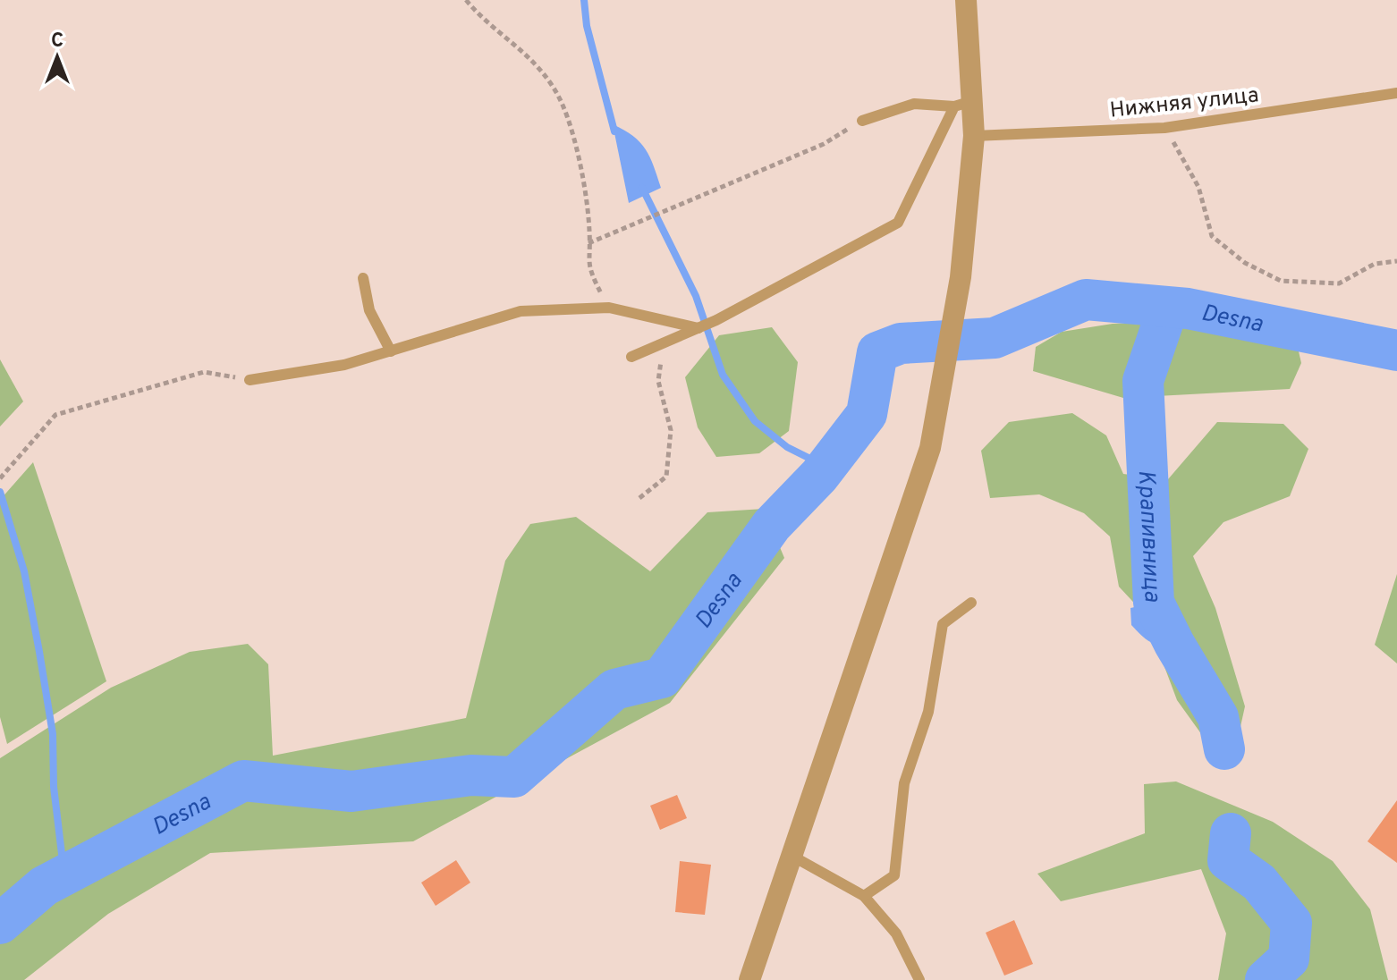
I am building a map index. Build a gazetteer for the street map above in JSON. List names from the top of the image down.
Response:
{
  "streets": {
    "lane": ["Нижняя улица"]
  },
  "water": ["Desna", "Крапивница"],
  "north": "top"
}
